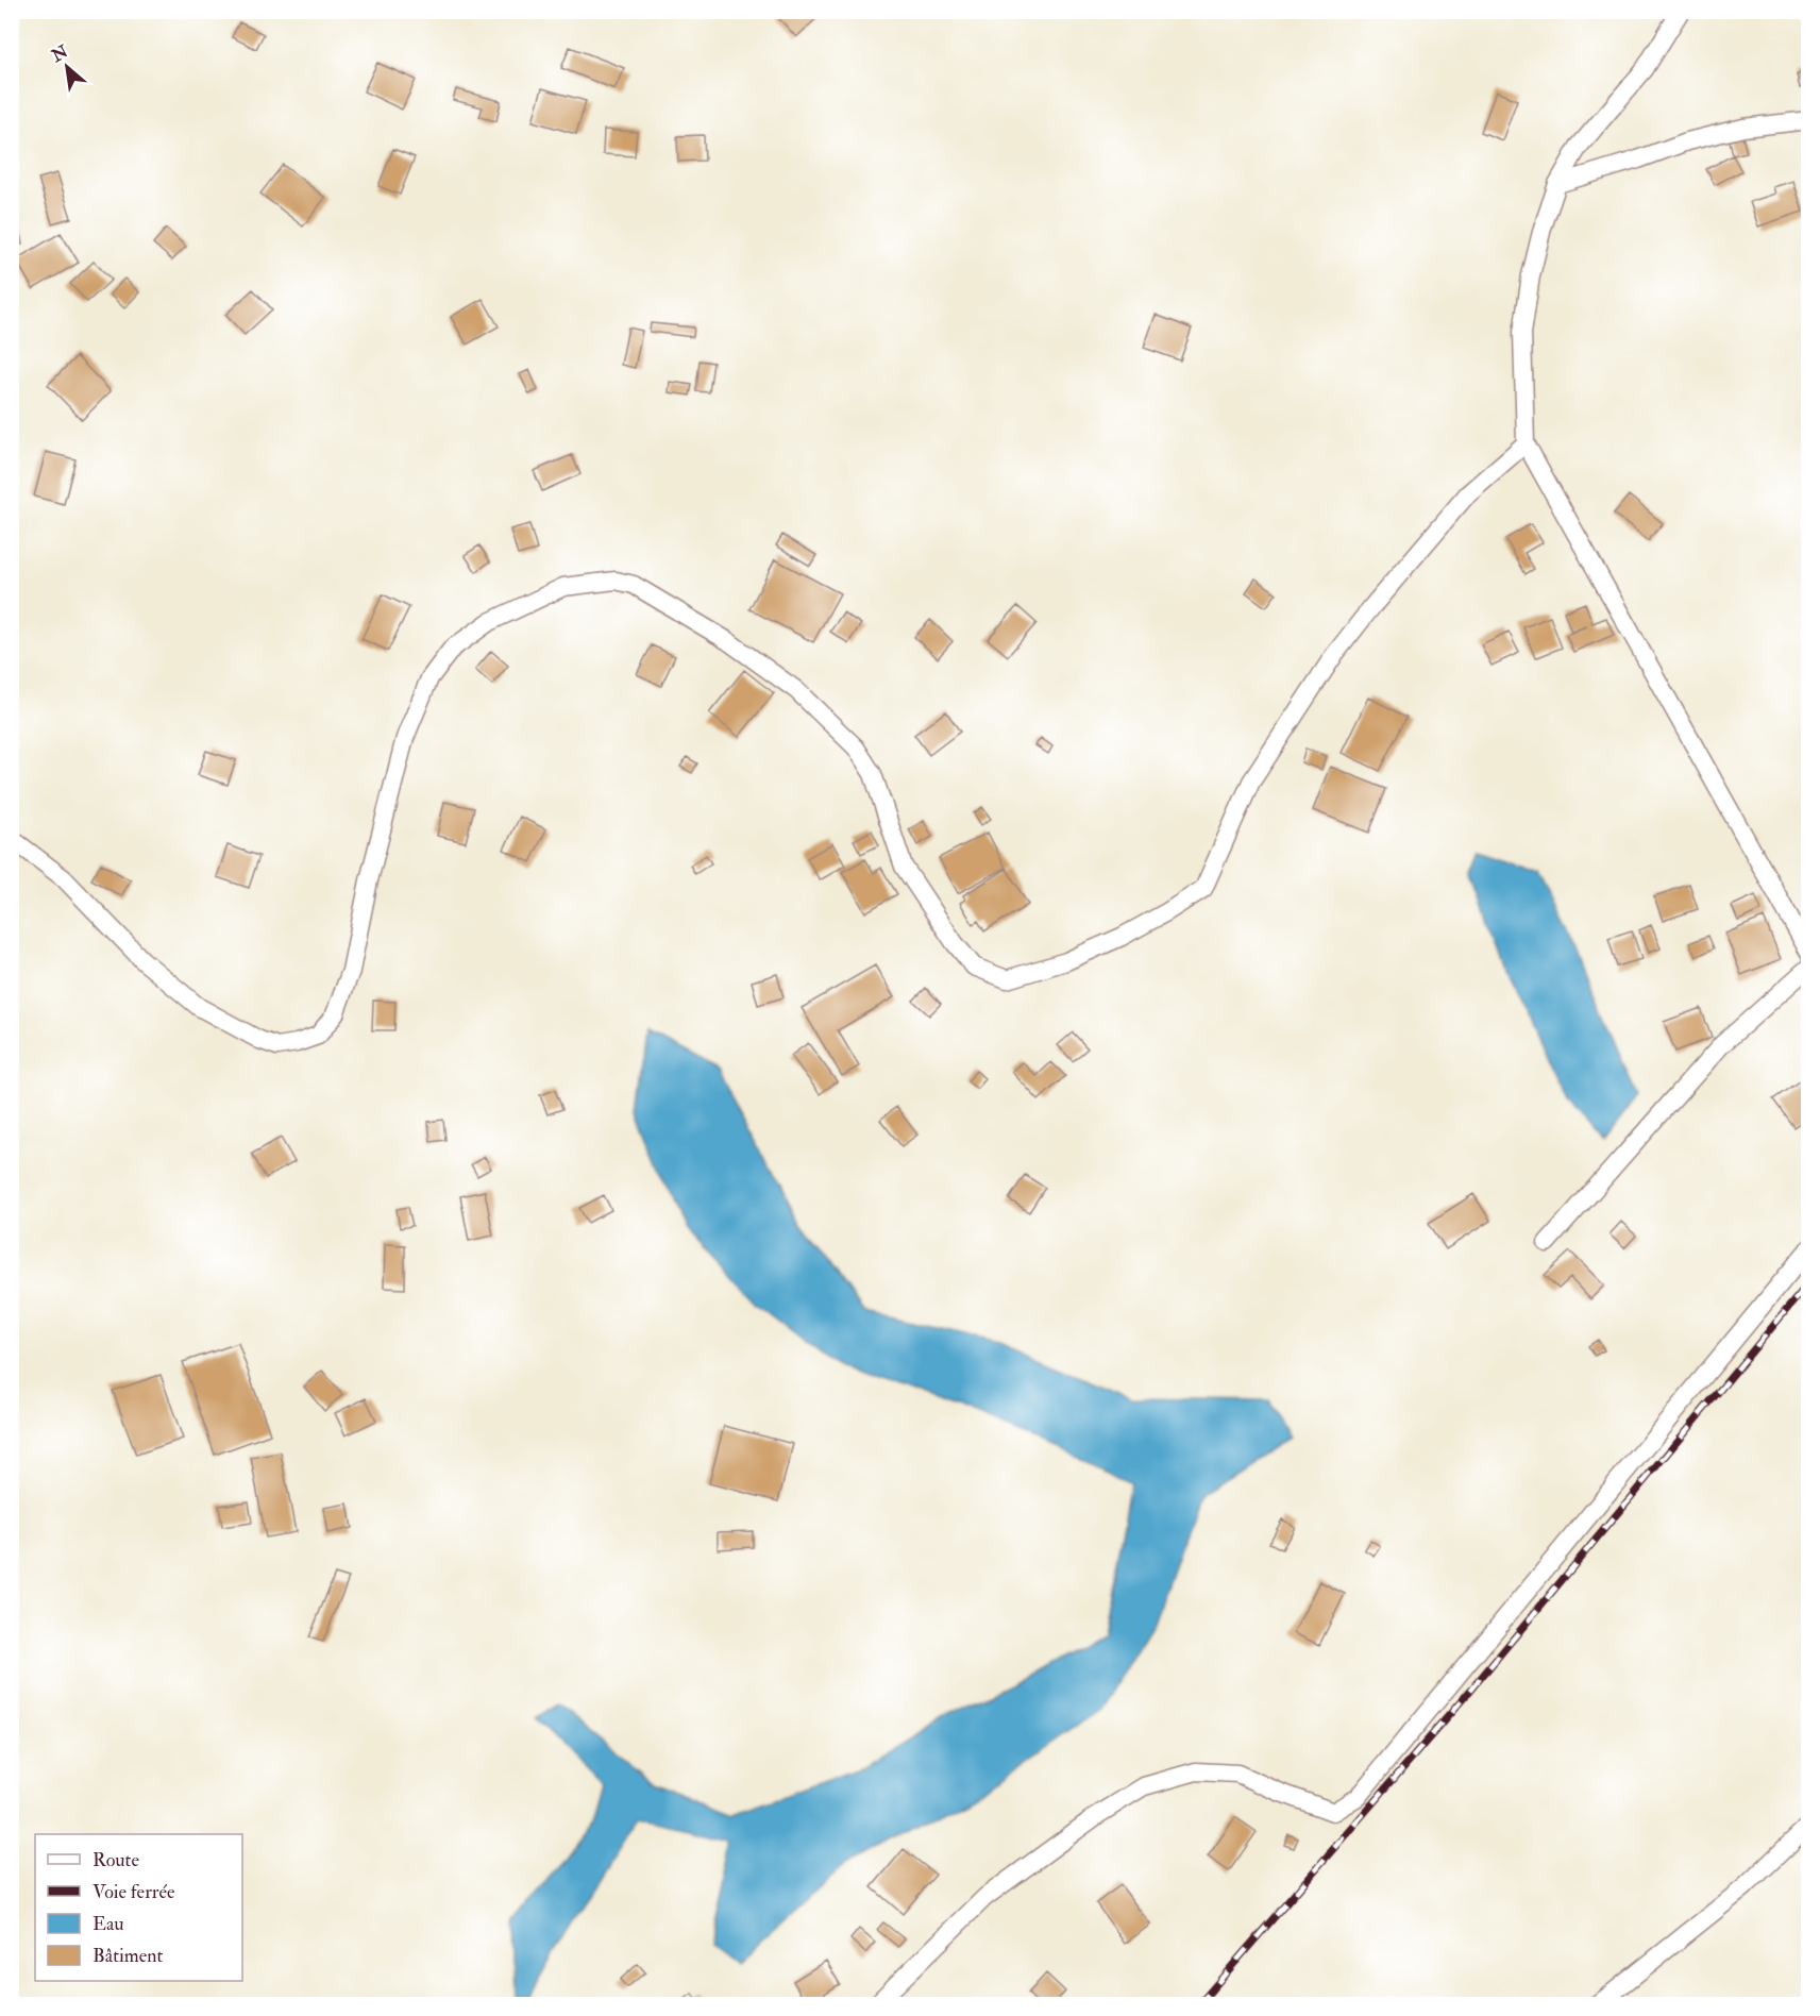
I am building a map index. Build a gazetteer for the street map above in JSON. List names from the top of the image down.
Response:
{
  "legend": [
    "Route",
    "Voie ferrée",
    "Eau",
    "Bâtiment"
  ],
  "north": "top left"
}
